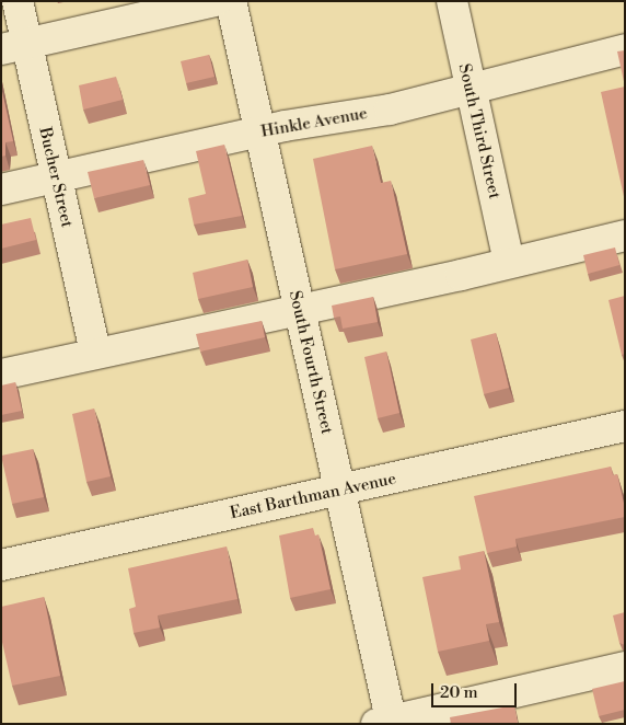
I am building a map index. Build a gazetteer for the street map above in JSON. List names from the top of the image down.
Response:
{
  "streets": {
    "street": [
      "Hinkle Avenue",
      "South Third Street",
      "Bucher Street",
      "South Fourth Street",
      "East Barthman Avenue"
    ]
  },
  "crossings": [
    ["Hinkle Avenue", "South Third Street"],
    ["Hinkle Avenue", "Bucher Street"],
    ["Hinkle Avenue", "South Fourth Street"],
    ["South Fourth Street", "East Barthman Avenue"]
  ],
  "scale_bar": "20 m"
}
